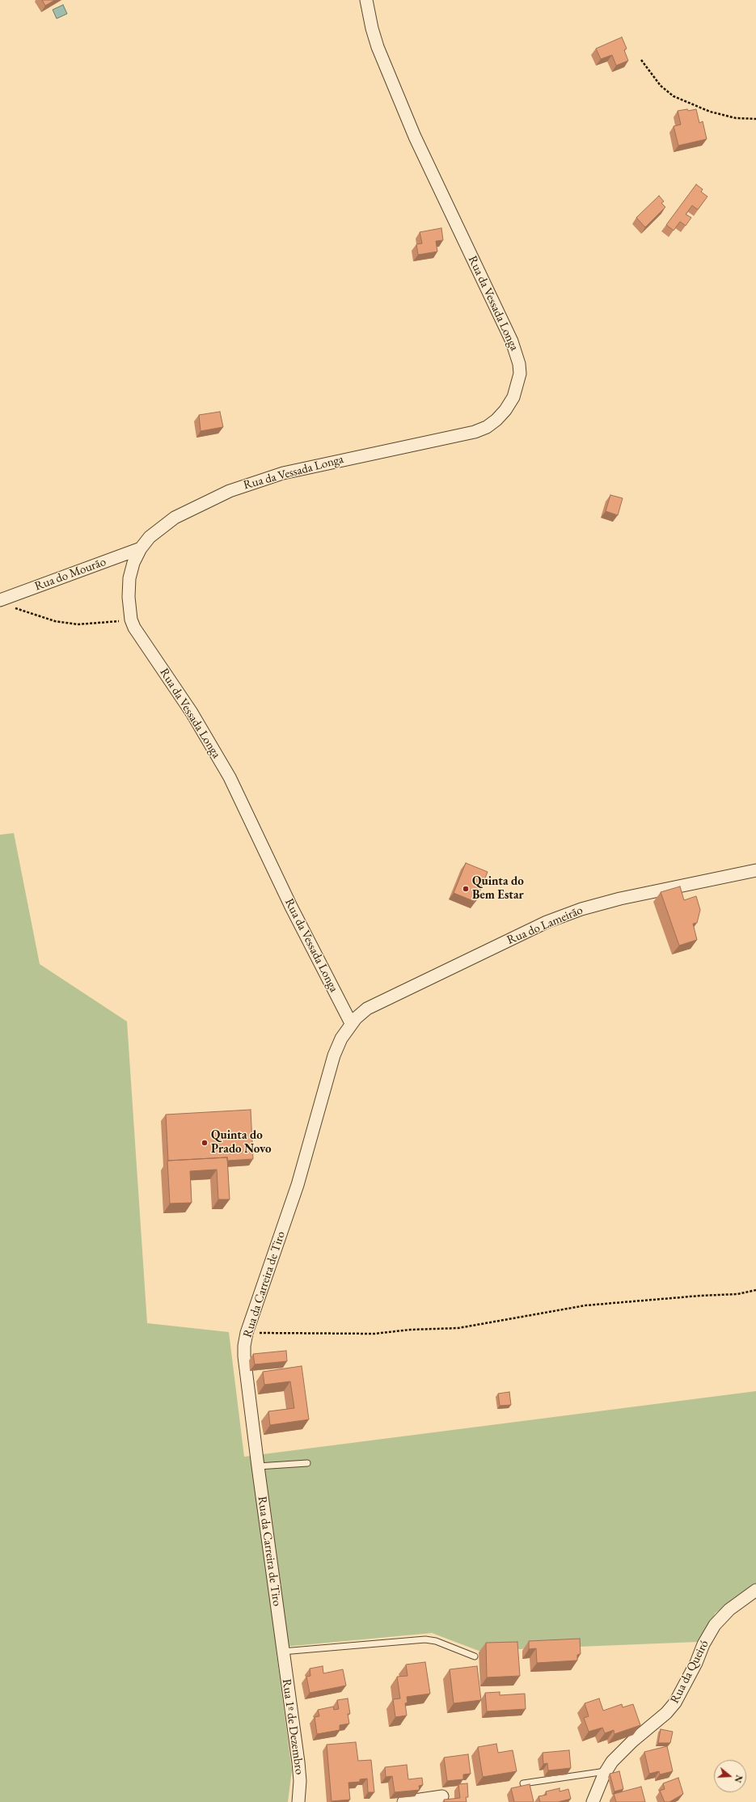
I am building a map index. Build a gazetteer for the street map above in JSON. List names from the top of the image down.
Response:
{
  "streets": {
    "street": [
      "Rua da Vessada Longa",
      "Rua do Mourão",
      "Rua do Lameirão",
      "Rua da Carreira de Tiro",
      "Rua da Queiró",
      "Rua 1º de Dezembro"
    ]
  },
  "crossings": [
    ["Rua da Vessada Longa", "Rua do Mourão"],
    ["Rua da Vessada Longa", "Rua do Lameirão"],
    ["Rua da Vessada Longa", "Rua da Carreira de Tiro"],
    ["Rua do Lameirão", "Rua da Carreira de Tiro"],
    ["Rua da Carreira de Tiro", "Rua 1º de Dezembro"]
  ],
  "places": ["Quinta do Bem Estar", "Quinta do Prado Novo"],
  "north": "right"
}
